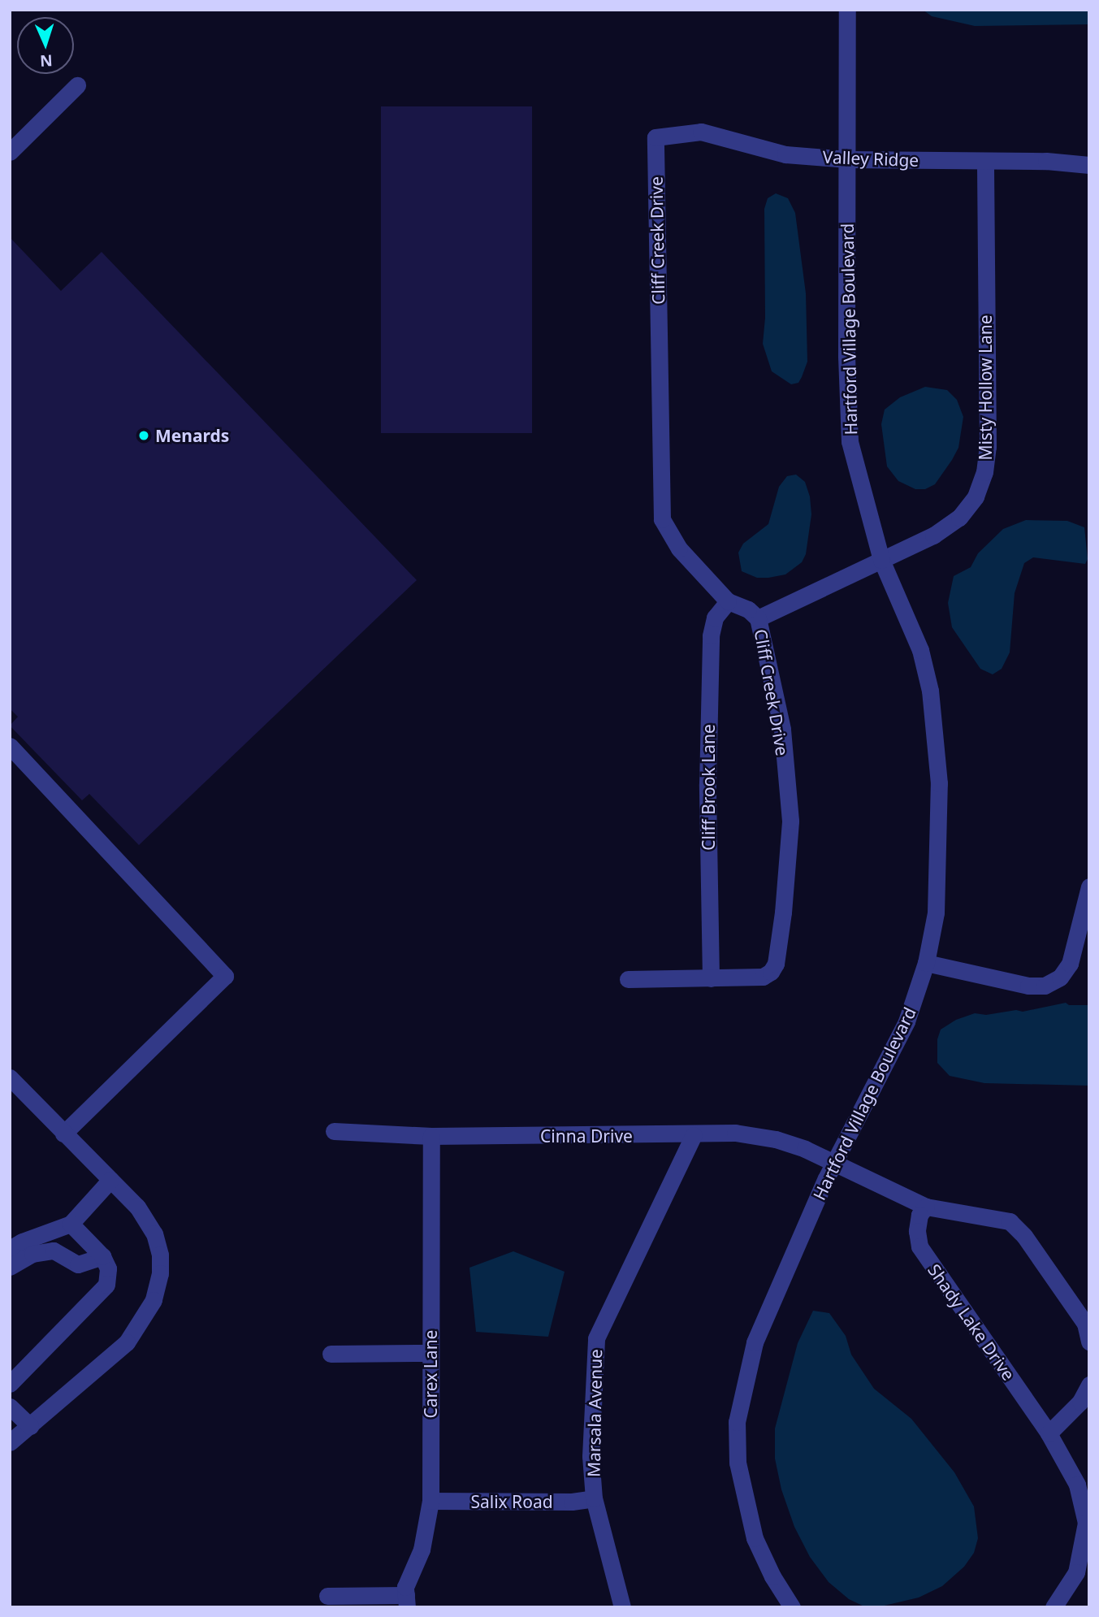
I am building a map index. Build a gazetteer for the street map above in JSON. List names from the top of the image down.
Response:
{
  "streets": {
    "street": [
      "Valley Ridge",
      "Cliff Creek Drive",
      "Hartford Village Boulevard",
      "Misty Hollow Lane",
      "Cliff Brook Lane",
      "Cinna Drive",
      "Shady Lake Drive",
      "Carex Lane",
      "Marsala Avenue",
      "Salix Road"
    ]
  },
  "crossings": [
    ["Valley Ridge", "Cliff Creek Drive"],
    ["Valley Ridge", "Hartford Village Boulevard"],
    ["Valley Ridge", "Misty Hollow Lane"],
    ["Cliff Creek Drive", "Misty Hollow Lane"],
    ["Cliff Creek Drive", "Cliff Brook Lane"],
    ["Hartford Village Boulevard", "Misty Hollow Lane"],
    ["Hartford Village Boulevard", "Cinna Drive"],
    ["Cinna Drive", "Carex Lane"],
    ["Cinna Drive", "Marsala Avenue"],
    ["Carex Lane", "Salix Road"],
    ["Marsala Avenue", "Salix Road"]
  ],
  "places": ["Menards"],
  "north": "bottom"
}
